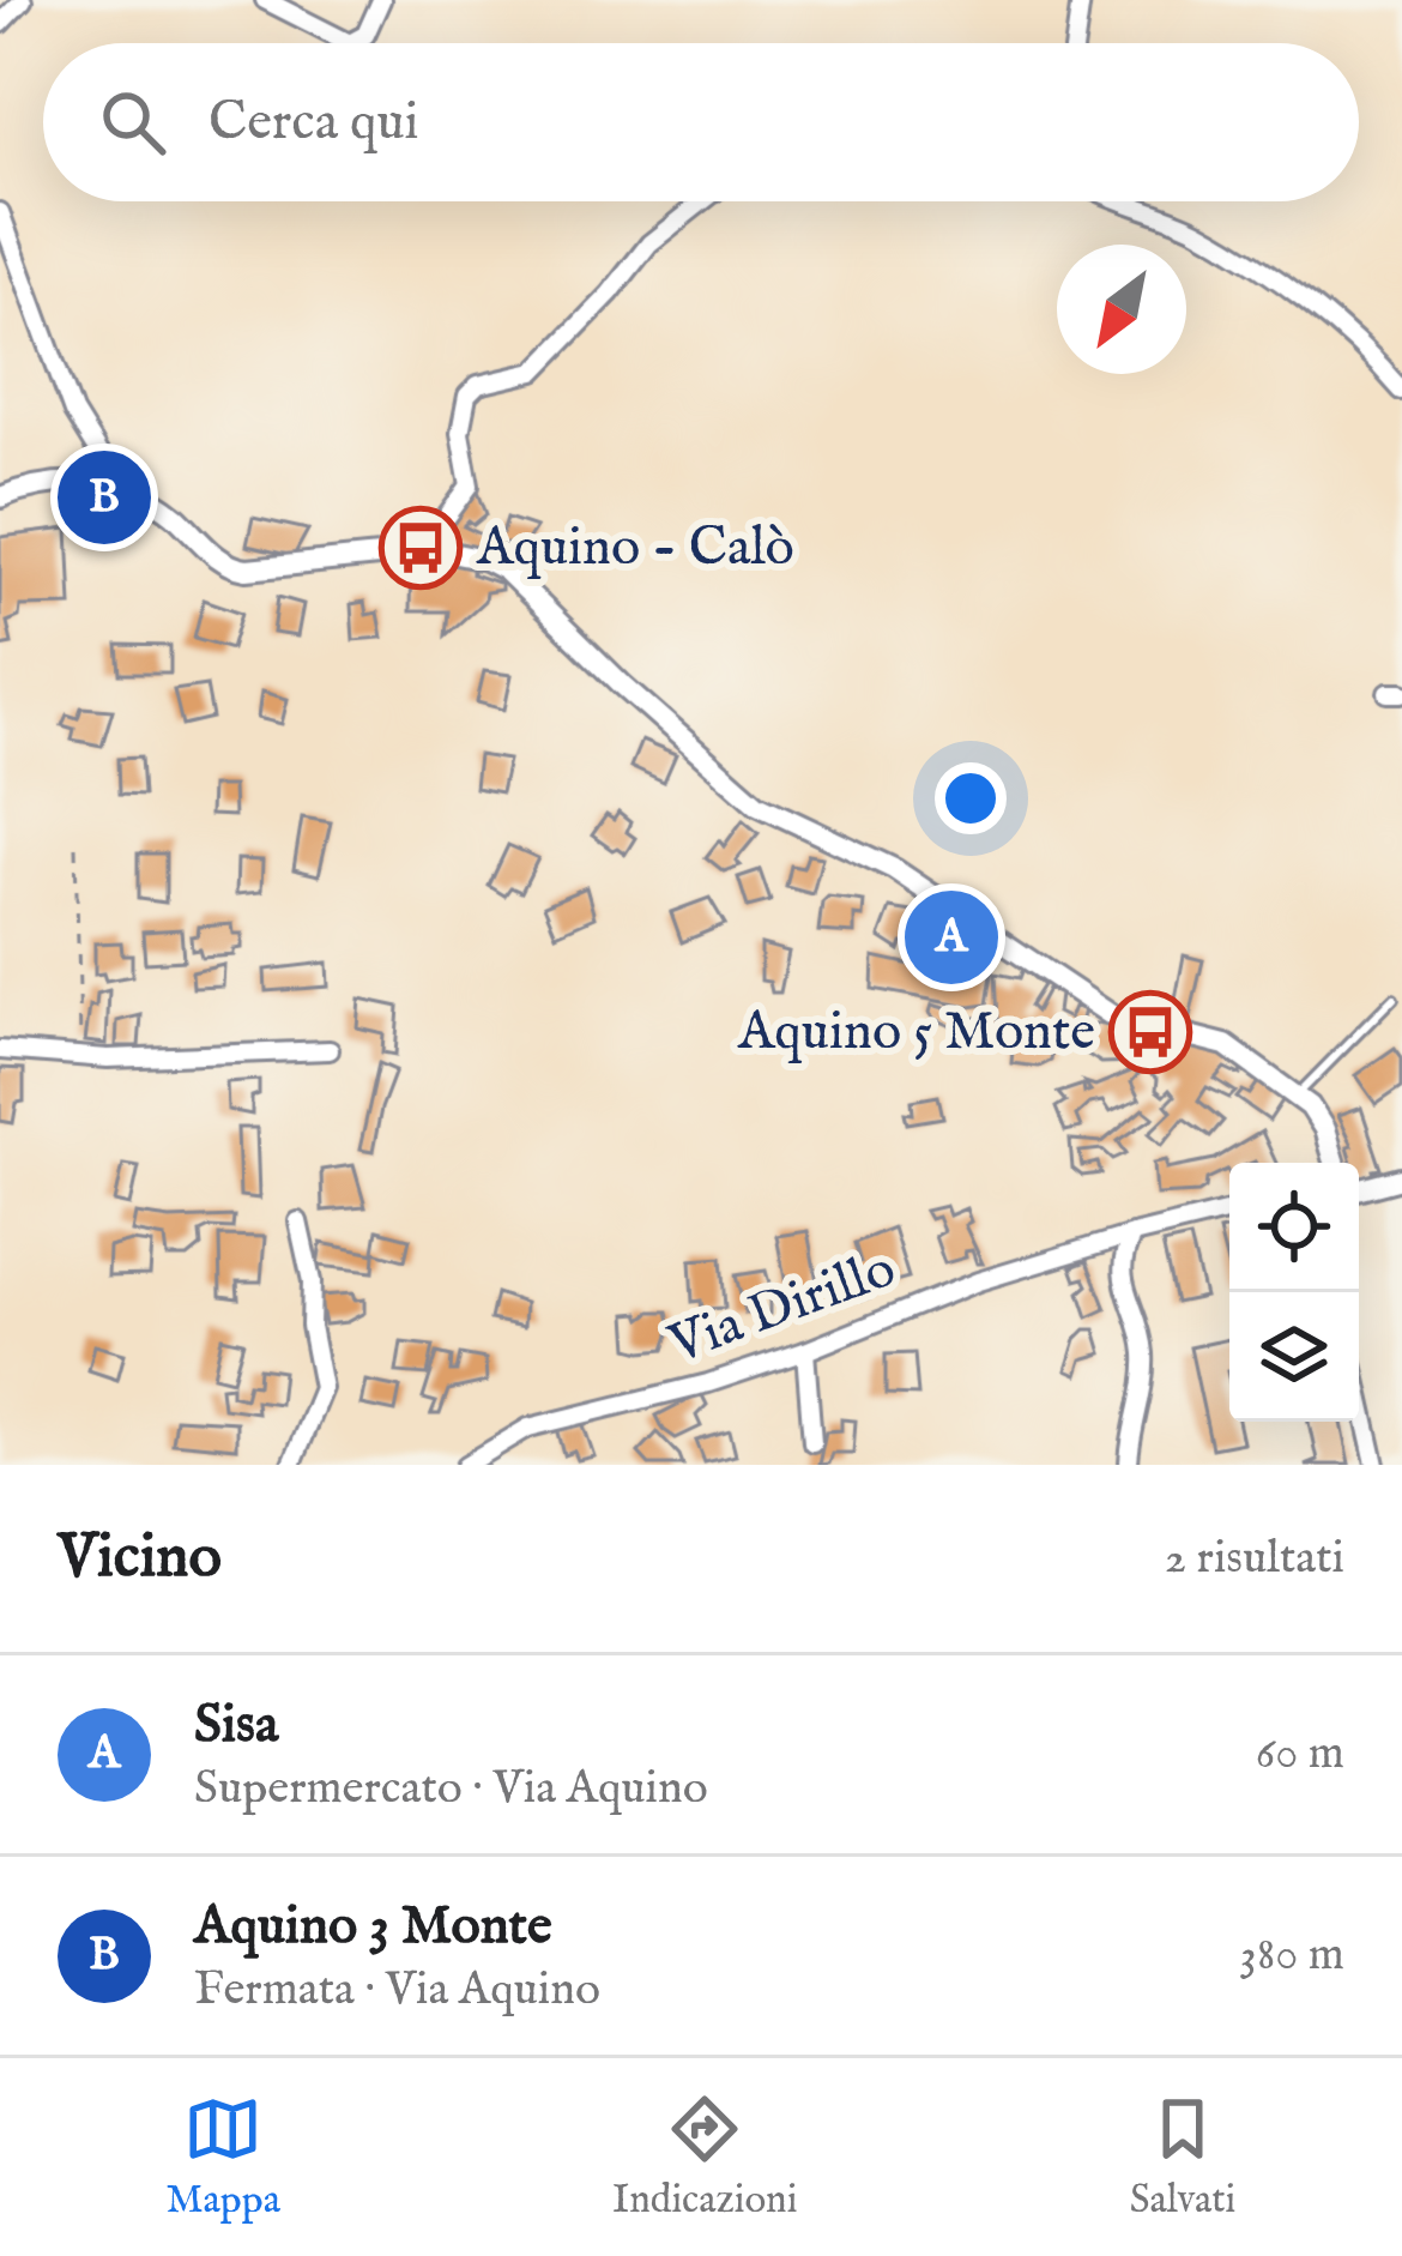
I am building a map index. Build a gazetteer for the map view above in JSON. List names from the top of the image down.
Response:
{
  "streets": {
    "street": ["Via Dirillo"]
  },
  "places": {
    "bus stop": ["Aquino - Calò", "Aquino 5 Monte"]
  },
  "north": "bottom left",
  "page": {
    "search": "Cerca qui",
    "pins": ["B", "A"],
    "heading": ["Vicino", "2 risultati"],
    "list": [
      {
        "mark": "A",
        "name": "Sisa",
        "note": "Supermercato · Via Aquino",
        "value": "60 m"
      },
      {
        "mark": "B",
        "name": "Aquino 3 Monte",
        "note": "Fermata · Via Aquino",
        "value": "380 m"
      }
    ],
    "nav": ["Mappa", "Indicazioni", "Salvati"]
  }
}
